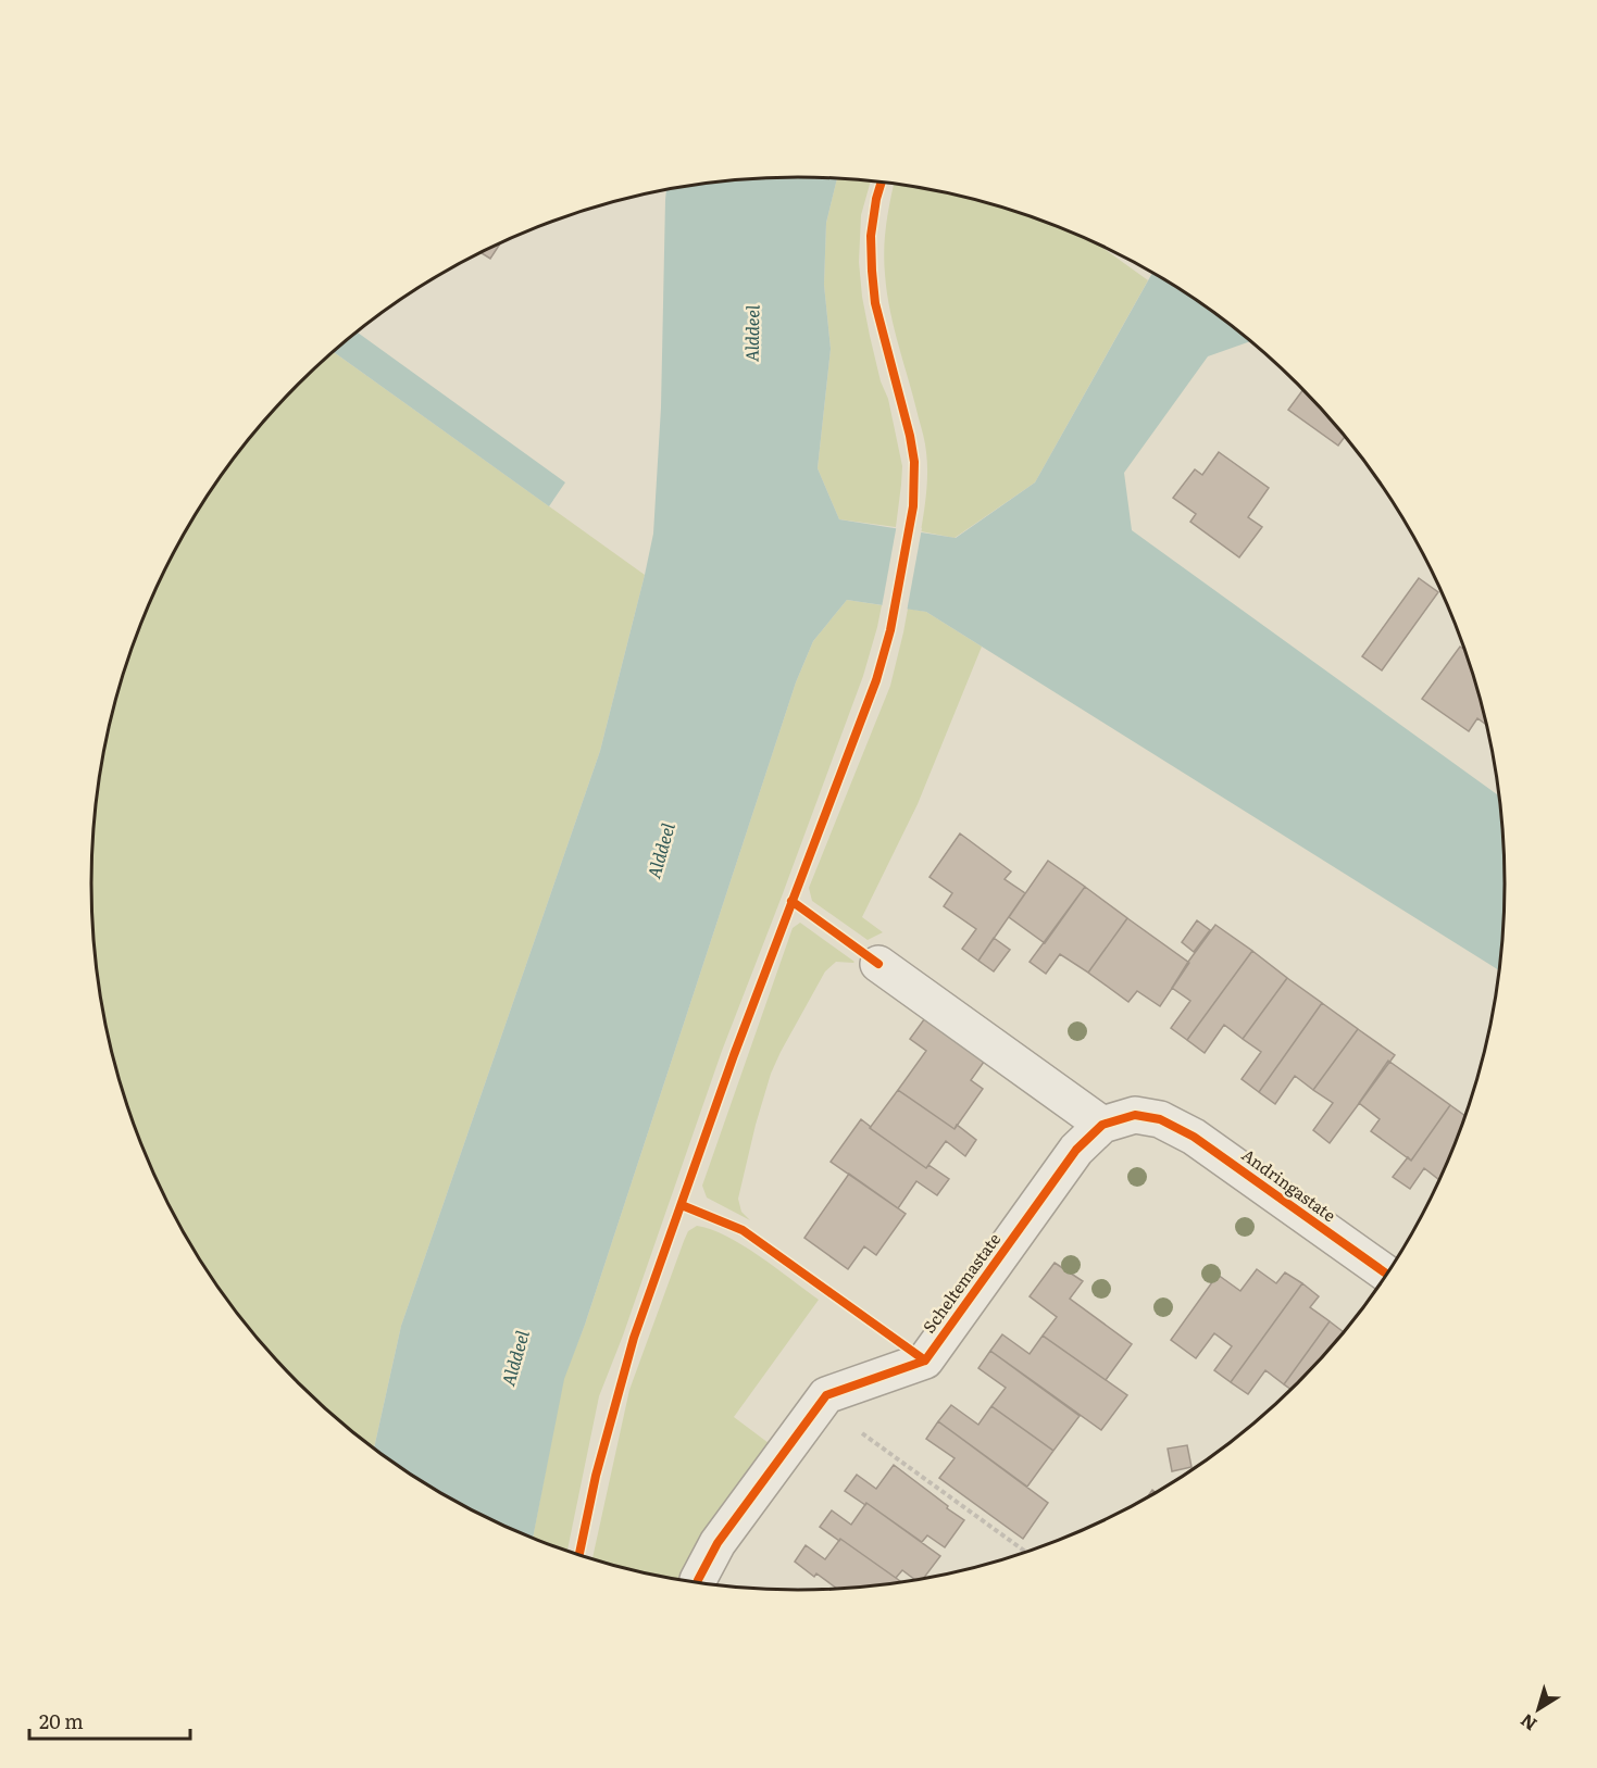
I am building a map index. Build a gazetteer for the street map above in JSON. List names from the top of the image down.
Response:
{
  "streets": {
    "street": ["Andringastate", "Scheltemastate"]
  },
  "crossings": [
    ["Andringastate", "Scheltemastate"]
  ],
  "water": ["Alddeel"],
  "scale_bar": "20 m",
  "north": "bottom left"
}
